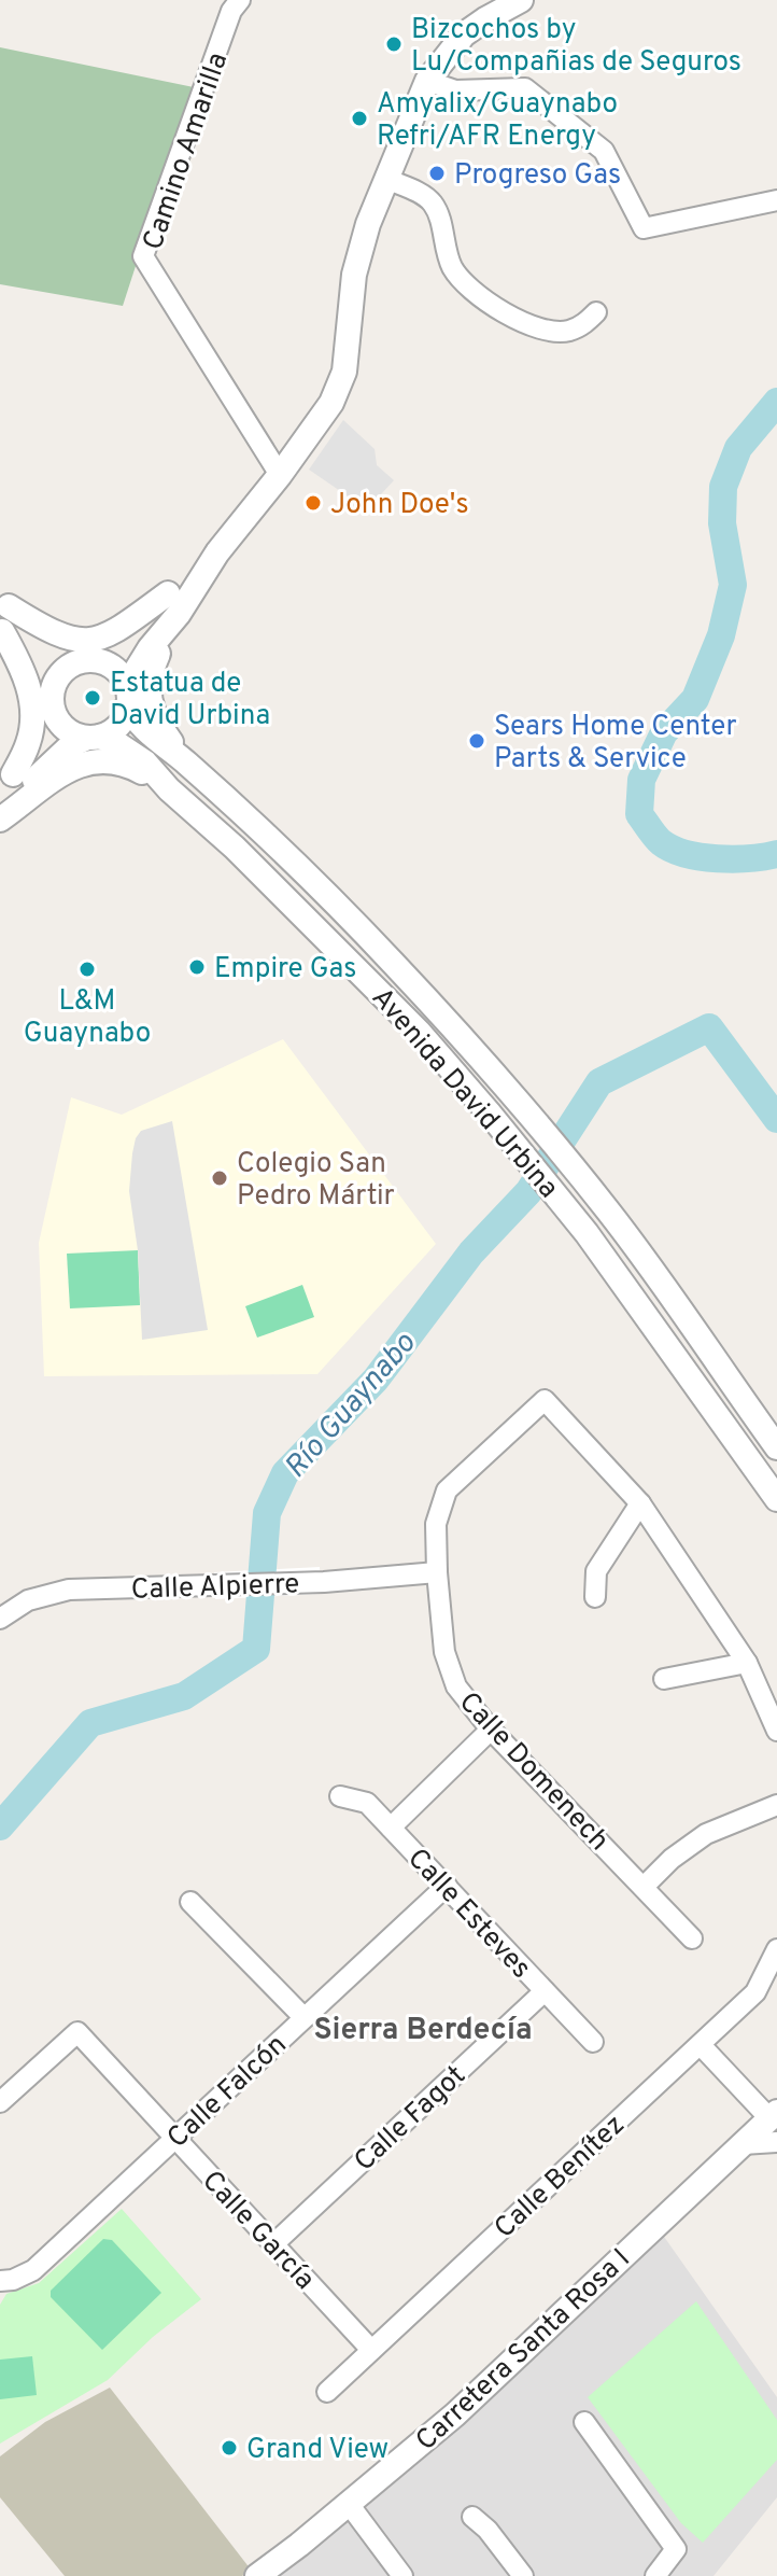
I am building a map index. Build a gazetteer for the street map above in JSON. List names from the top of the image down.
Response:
{
  "streets": {
    "street": [
      "Camino Amarilla",
      "Avenida David Urbina",
      "Calle Alpierre",
      "Calle Domenech",
      "Calle Esteves",
      "Calle Falcón",
      "Calle Fagot",
      "Calle Benítez",
      "Calle García",
      "Carretera Santa Rosa I"
    ]
  },
  "crossings": [
    ["Calle Alpierre", "Calle Domenech"],
    ["Calle Esteves", "Calle Falcón"],
    ["Calle Esteves", "Calle Fagot"],
    ["Calle Falcón", "Calle García"],
    ["Calle Fagot", "Calle García"],
    ["Calle Benítez", "Calle García"]
  ],
  "districts": ["Sierra Berdecía"],
  "water": ["Río Guaynabo"],
  "places": [
    "Bizcochos by Lu/Compañias de Seguros",
    "Amyalix/Guaynabo Refri/AFR Energy",
    "Progreso Gas",
    "John Doe's",
    "Estatua de David Urbina",
    "Sears Home Center Parts & Service",
    "Empire Gas",
    "L&M Guaynabo",
    "Colegio San Pedro Mártir",
    "Grand View"
  ]
}
